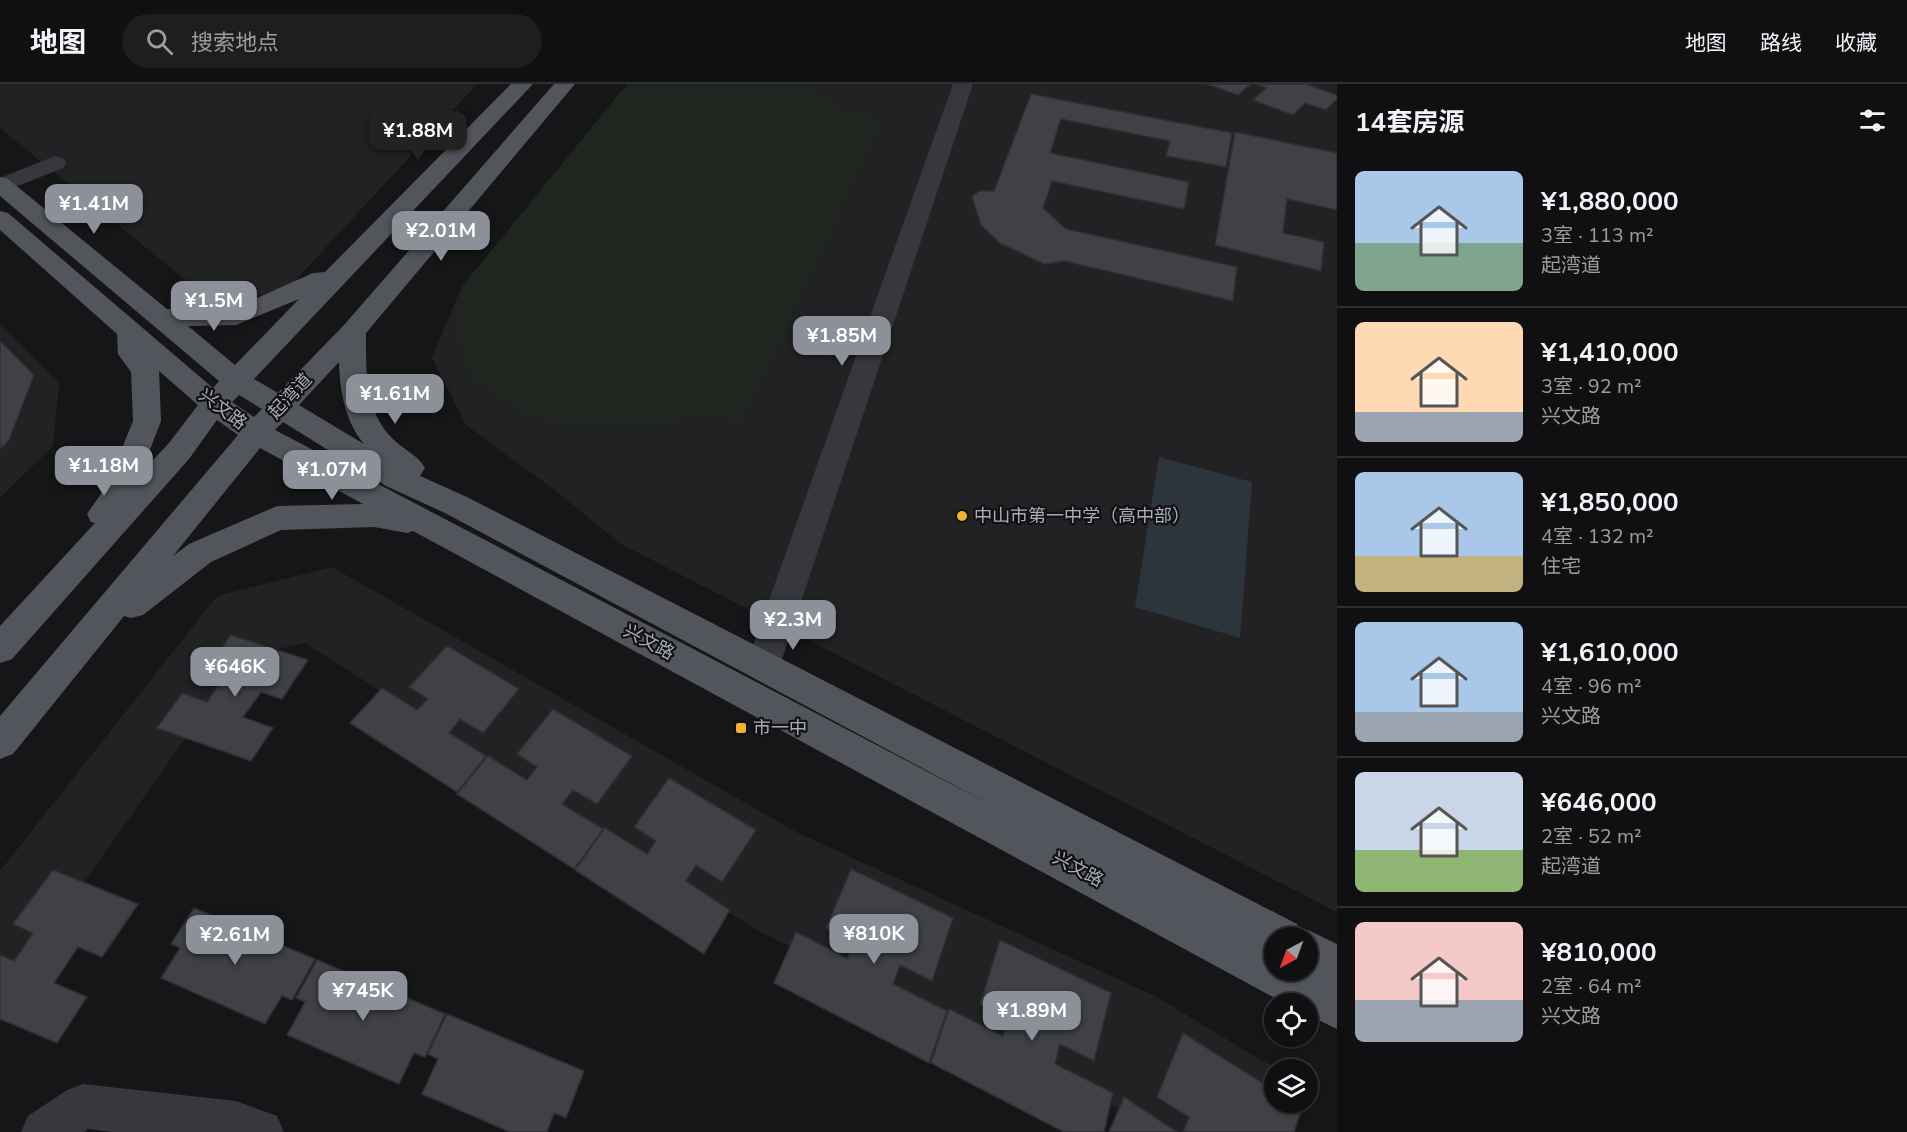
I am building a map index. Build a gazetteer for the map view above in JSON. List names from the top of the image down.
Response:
{
  "streets": {
    "main road": ["起湾道", "兴文路"]
  },
  "crossings": [
    ["起湾道", "兴文路"]
  ],
  "places": {
    "other": ["中山市第一中学（高中部）"],
    "transit": ["市一中"]
  },
  "north": "bottom left",
  "page": {
    "header": "地图",
    "search": "搜索地点",
    "nav": ["地图", "路线", "收藏"],
    "heading": "14套房源",
    "price": [
      "¥1.88M",
      "¥1.41M",
      "¥2.01M",
      "¥1.5M",
      "¥1.85M",
      "¥1.61M",
      "¥1.18M",
      "¥1.07M",
      "¥2.3M",
      "¥646K",
      "¥810K",
      "¥2.61M",
      "¥745K",
      "¥1.89M"
    ],
    "list": [
      {
        "name": "¥1,880,000",
        "note": "3室 · 113 m² · 起湾道"
      },
      {
        "name": "¥1,410,000",
        "note": "3室 · 92 m² · 兴文路"
      },
      {
        "name": "¥1,850,000",
        "note": "4室 · 132 m² · 住宅"
      },
      {
        "name": "¥1,610,000",
        "note": "4室 · 96 m² · 兴文路"
      },
      {
        "name": "¥646,000",
        "note": "2室 · 52 m² · 起湾道"
      },
      {
        "name": "¥810,000",
        "note": "2室 · 64 m² · 兴文路"
      }
    ]
  }
}
